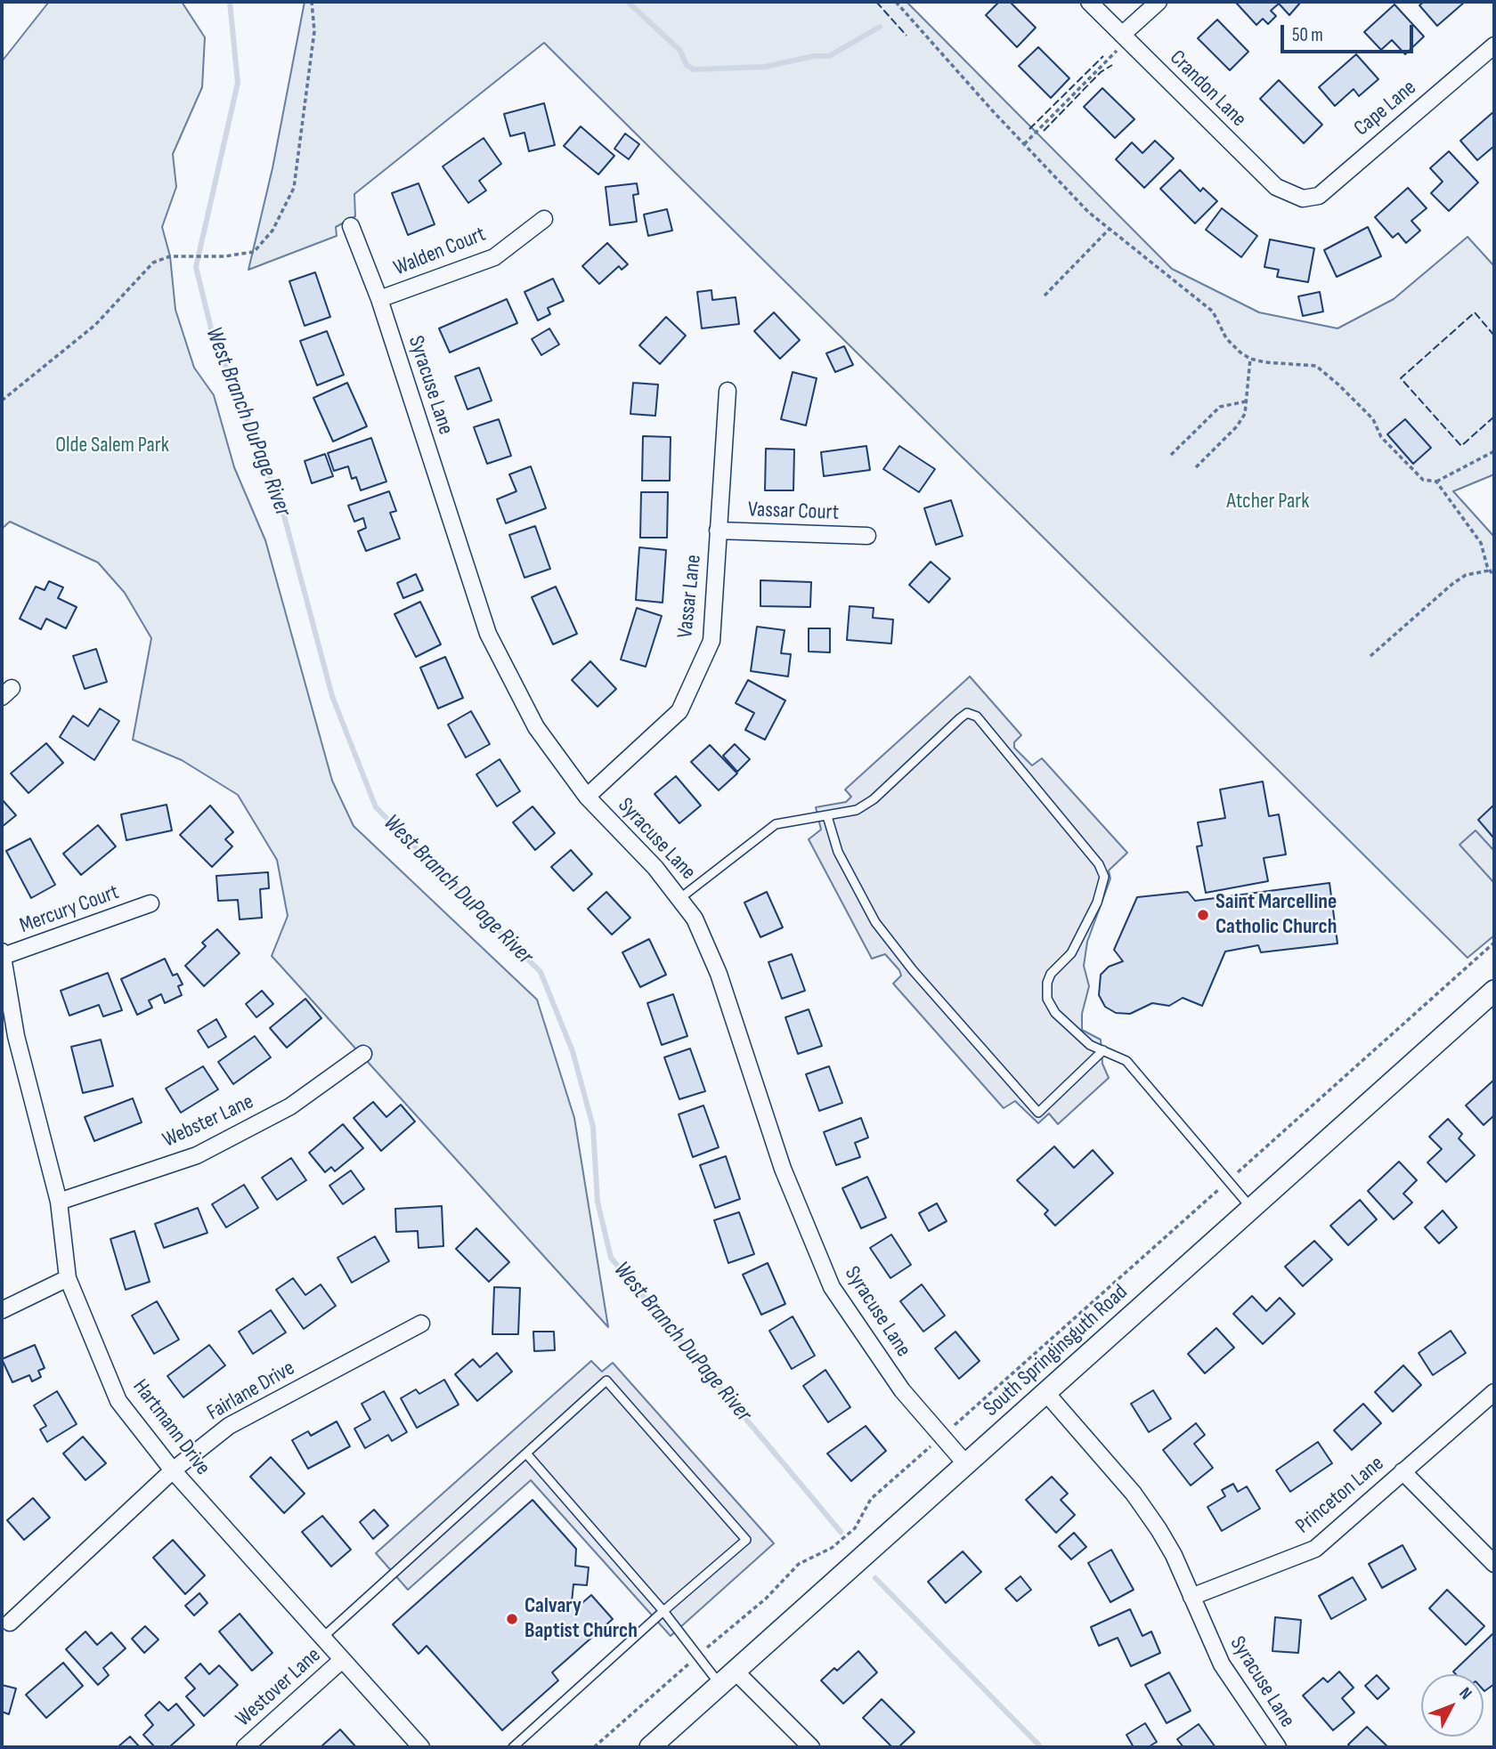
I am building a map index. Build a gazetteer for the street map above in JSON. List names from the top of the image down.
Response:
{
  "streets": {
    "street": [
      "Crandon Lane",
      "Cape Lane",
      "Walden Court",
      "Syracuse Lane",
      "Vassar Court",
      "Vassar Lane",
      "Mercury Court",
      "Webster Lane",
      "South Springinsguth Road",
      "Fairlane Drive",
      "Hartmann Drive",
      "Princeton Lane",
      "Westover Lane"
    ]
  },
  "crossings": [
    ["Crandon Lane", "Cape Lane"],
    ["Walden Court", "Syracuse Lane"],
    ["Syracuse Lane", "Vassar Lane"],
    ["Syracuse Lane", "South Springinsguth Road"],
    ["Syracuse Lane", "Princeton Lane"],
    ["Vassar Court", "Vassar Lane"],
    ["Mercury Court", "Hartmann Drive"],
    ["Webster Lane", "Hartmann Drive"],
    ["Fairlane Drive", "Hartmann Drive"],
    ["Hartmann Drive", "Westover Lane"]
  ],
  "water": ["West Branch DuPage River"],
  "parks": ["Olde Salem Park", "Atcher Park"],
  "places": ["Saint Marcelline Catholic Church", "Calvary Baptist Church"],
  "scale_bar": "50 m",
  "north": "top right"
}
